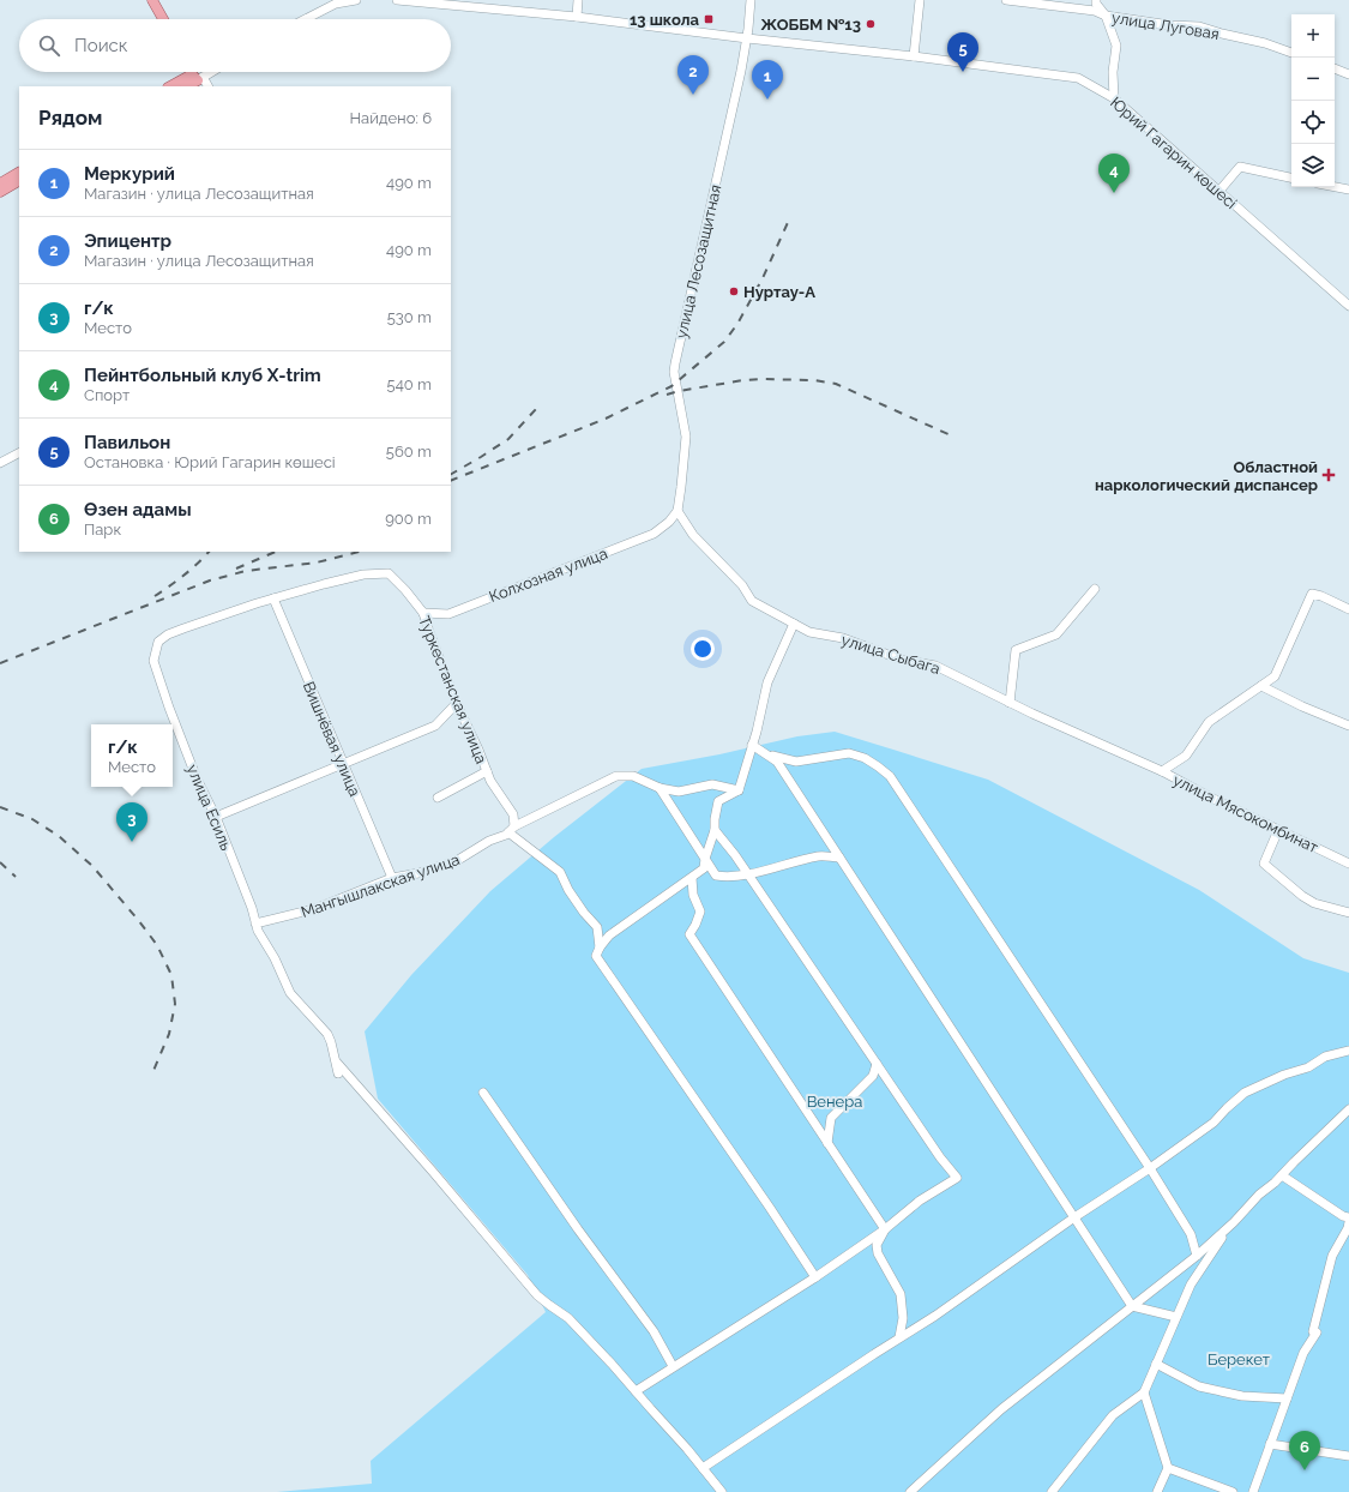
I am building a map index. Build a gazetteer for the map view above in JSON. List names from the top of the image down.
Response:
{
  "streets": {
    "street": [
      "улица Луговая",
      "Юрий Гагарин көшесі",
      "улица Лесозащитная",
      "Колхозная улица",
      "улица Сыбага",
      "Туркестанская улица",
      "Вишнёвая улица",
      "улица Есиль",
      "улица Мясокомбинат",
      "Мангышлакская улица"
    ]
  },
  "crossings": [
    ["Юрий Гагарин көшесі", "улица Лесозащитная"],
    ["улица Лесозащитная", "Колхозная улица"],
    ["улица Лесозащитная", "улица Сыбага"],
    ["Колхозная улица", "улица Сыбага"],
    ["Колхозная улица", "Туркестанская улица"],
    ["улица Сыбага", "улица Мясокомбинат"],
    ["Туркестанская улица", "Вишнёвая улица"],
    ["Туркестанская улица", "улица Есиль"],
    ["Туркестанская улица", "Мангышлакская улица"],
    ["Вишнёвая улица", "улица Есиль"],
    ["Вишнёвая улица", "Мангышлакская улица"],
    ["улица Есиль", "Мангышлакская улица"]
  ],
  "parks": ["Венера", "Берекет"],
  "places": {
    "transit": ["13 школа"],
    "other": ["ЖОББМ №13", "Нуртау-А"],
    "health": ["Областной наркологический диспансер"]
  },
  "page": {
    "map_buttons": ["+", "−"],
    "search": "Поиск",
    "pins": [
      "5",
      "2",
      "1",
      "4",
      "3",
      "6"
    ],
    "heading": ["Рядом", "Найдено: 6"],
    "list": [
      {
        "mark": "1",
        "name": "Меркурий",
        "note": "Магазин · улица Лесозащитная",
        "value": "490 m"
      },
      {
        "mark": "2",
        "name": "Эпицентр",
        "note": "Магазин · улица Лесозащитная",
        "value": "490 m"
      },
      {
        "mark": "3",
        "name": "г/к",
        "note": "Место",
        "value": "530 m"
      },
      {
        "mark": "4",
        "name": "Пейнтбольный клуб X-trim",
        "note": "Спорт",
        "value": "540 m"
      },
      {
        "mark": "5",
        "name": "Павильон",
        "note": "Остановка · Юрий Гагарин көшесі",
        "value": "560 m"
      },
      {
        "mark": "6",
        "name": "Өзен адамы",
        "note": "Парк",
        "value": "900 m"
      }
    ],
    "popup": ["г/к", "Место"]
  }
}
